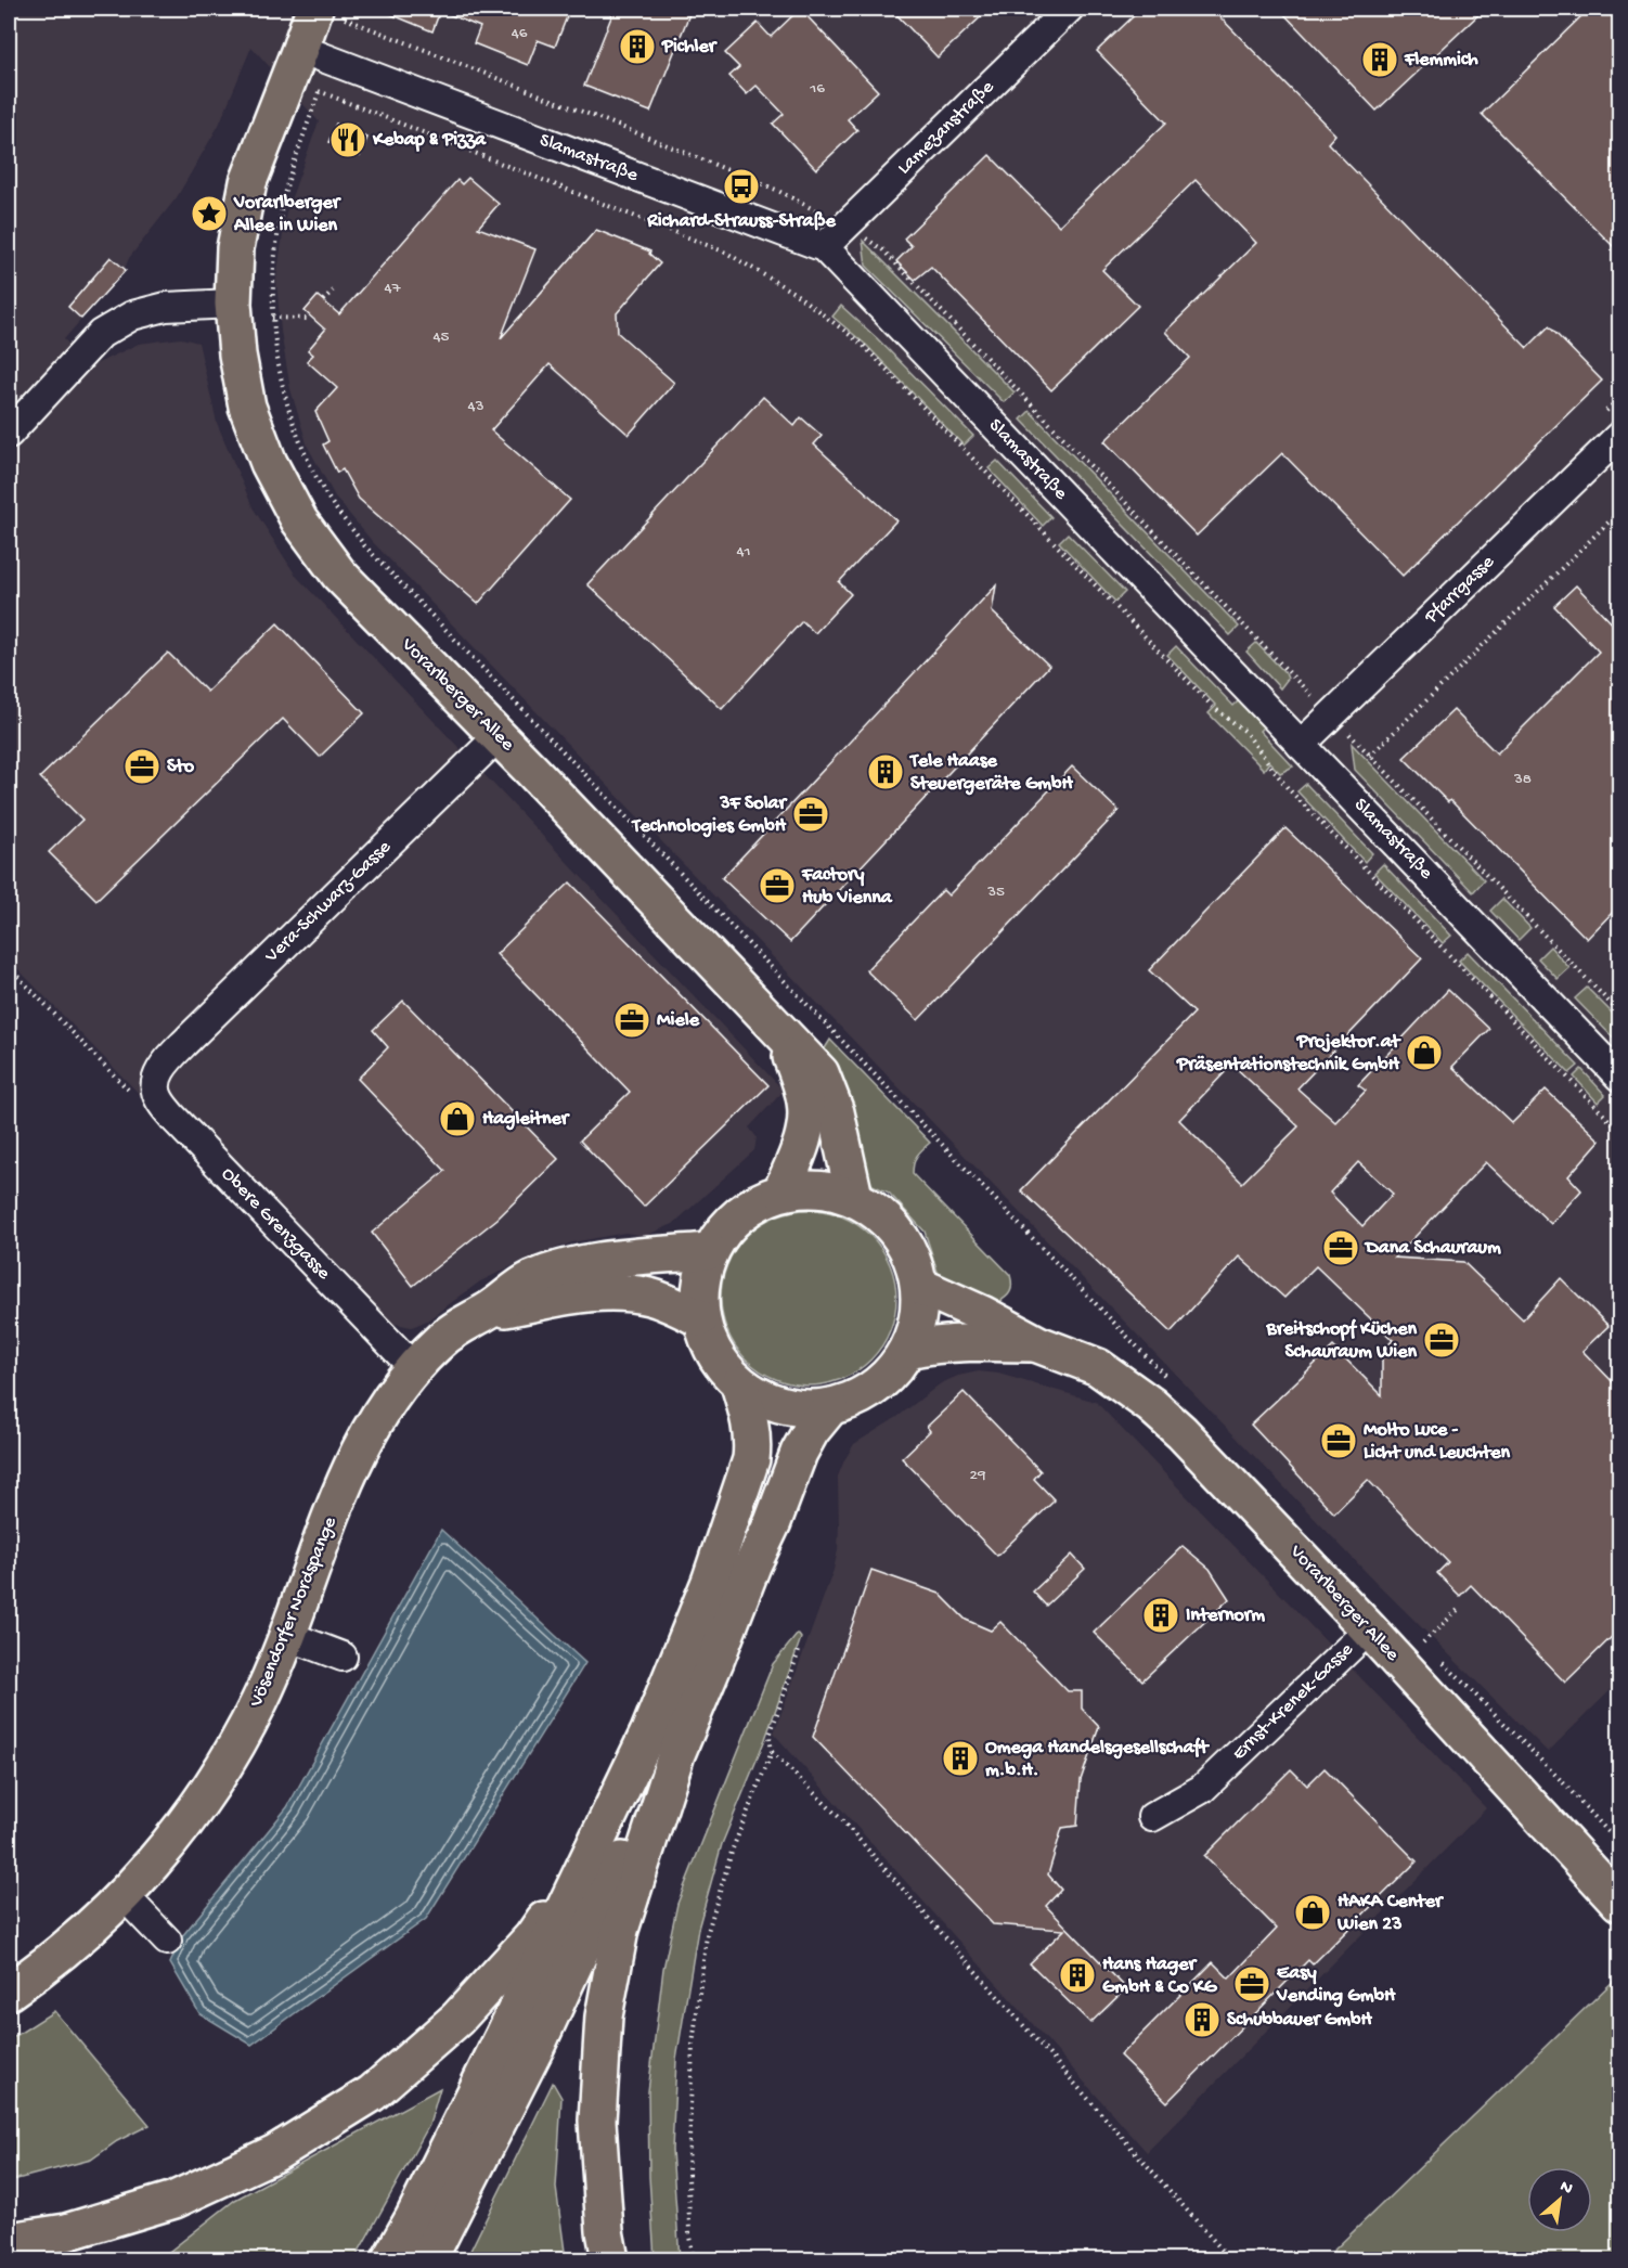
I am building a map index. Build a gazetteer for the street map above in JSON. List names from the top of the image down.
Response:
{
  "streets": {
    "main road": ["Vorarlberger Allee", "Vösendorfer Nordspange"],
    "street": [
      "Lamezanstraße",
      "Slamastraße",
      "Pfarrgasse",
      "Vera-Schwarz-Gasse",
      "Obere Grenzgasse",
      "Ernst-Krenek-Gasse"
    ]
  },
  "crossings": [
    ["Lamezanstraße", "Slamastraße"],
    ["Slamastraße", "Pfarrgasse"],
    ["Vorarlberger Allee", "Vera-Schwarz-Gasse"],
    ["Vorarlberger Allee", "Vösendorfer Nordspange"],
    ["Vorarlberger Allee", "Ernst-Krenek-Gasse"],
    ["Vera-Schwarz-Gasse", "Obere Grenzgasse"],
    ["Obere Grenzgasse", "Vösendorfer Nordspange"]
  ],
  "places": {
    "building": [
      "Pichler",
      "Flemmich",
      "Tele Haase Steuergeräte GmbH",
      "Internorm",
      "Omega Handelsgesellschaft m.b.H.",
      "Hans Hager GmbH & Co KG",
      "Schubbauer GmbH"
    ],
    "restaurant": ["Kebap & Pizza"],
    "bus stop": ["Richard-Strauss-Straße"],
    "place": ["Vorarlberger Allee in Wien"],
    "office": [
      "Sto",
      "3F Solar Technologies GmbH",
      "Factory Hub Vienna",
      "Miele",
      "Dana Schauraum",
      "Breitschopf Küchen Schauraum Wien",
      "Molto Luce - Licht und Leuchten",
      "Easy Vending GmbH"
    ],
    "shop": ["Projektor.at Präsentationstechnik GmbH", "Hagleitner", "HAKA Center Wien 23"]
  },
  "house_numbers": [
    "46",
    "16",
    "47",
    "45",
    "43",
    "41",
    "38",
    "35",
    "29"
  ],
  "north": "top right"
}
